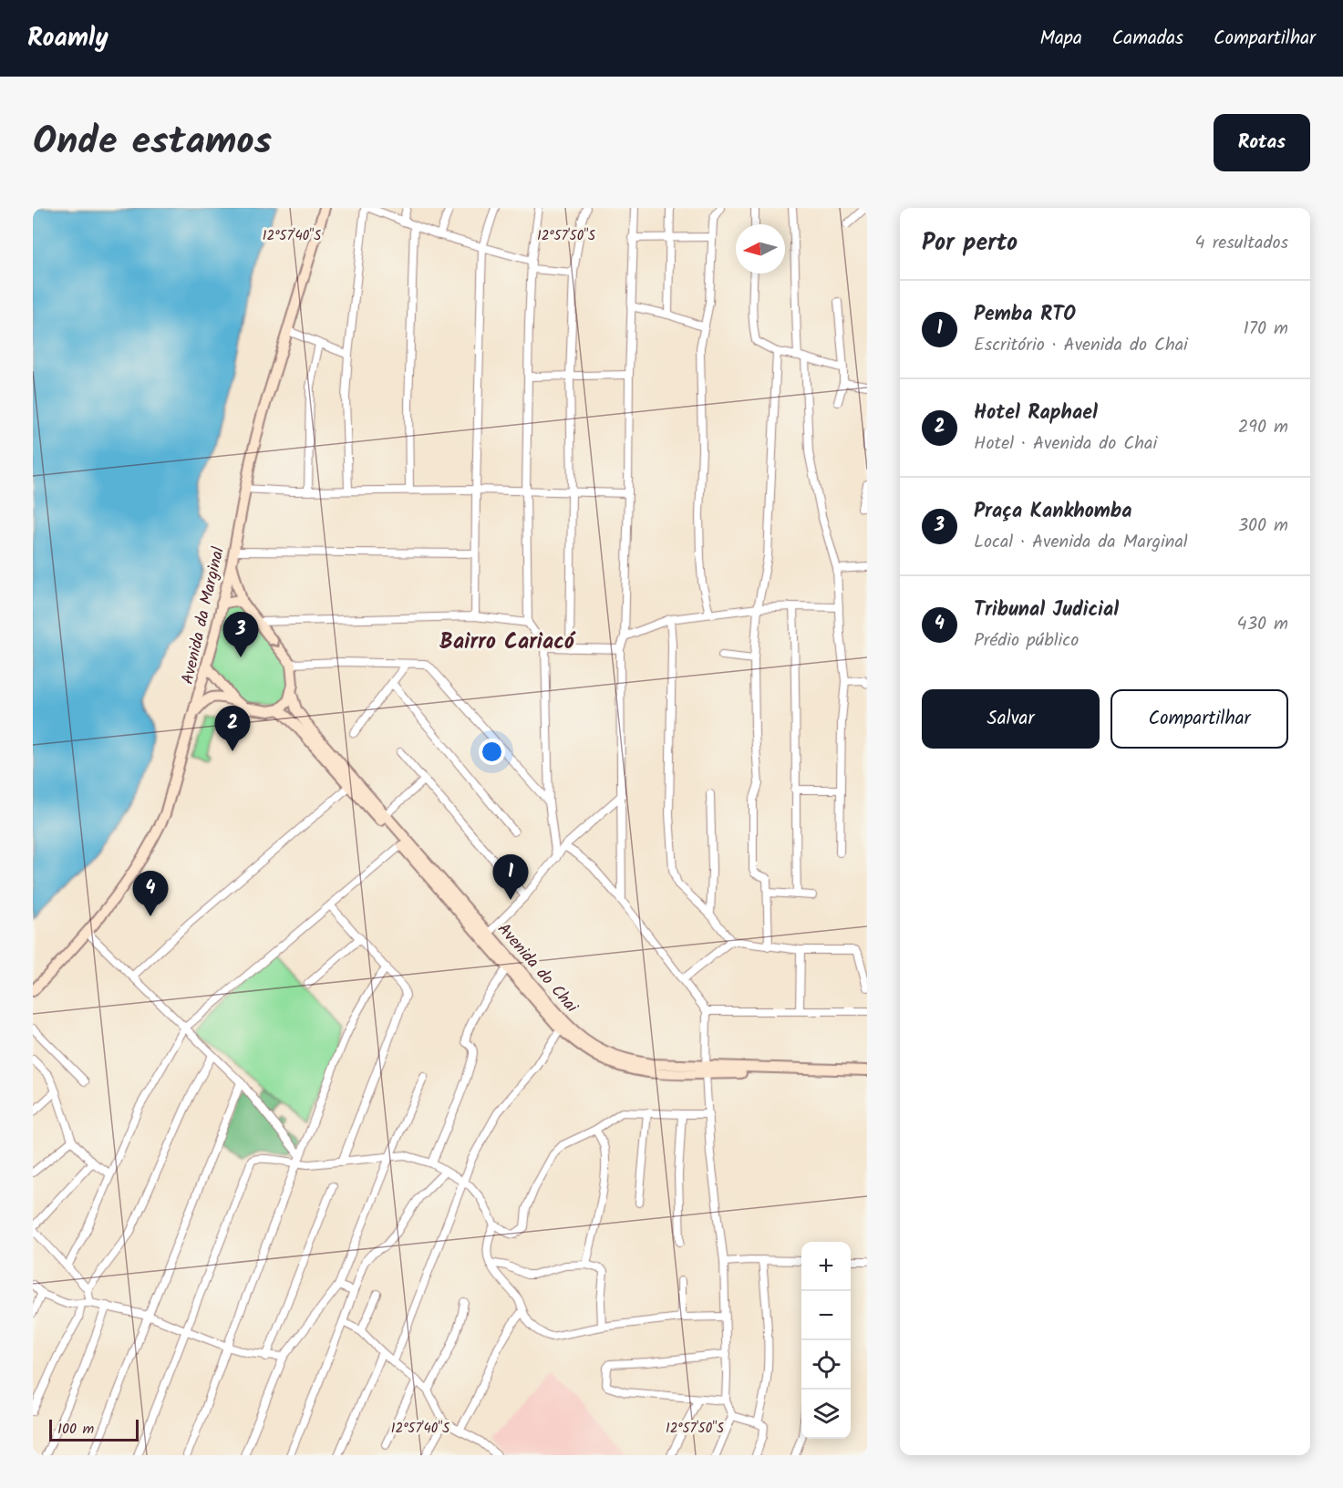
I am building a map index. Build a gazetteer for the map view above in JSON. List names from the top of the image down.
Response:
{
  "streets": {
    "main road": ["Avenida da Marginal", "Avenida do Chai"]
  },
  "districts": ["Bairro Cariacó"],
  "scale_bar": "100 m",
  "north": "left",
  "page": {
    "header": "Roamly",
    "nav": ["Mapa", "Camadas", "Compartilhar"],
    "title": "Onde estamos",
    "buttons": [
      "Rotas",
      ["Salvar", "Compartilhar"]
    ],
    "heading": ["Por perto", "4 resultados"],
    "list": [
      {
        "mark": "1",
        "name": "Pemba RTO",
        "note": "Escritório · Avenida do Chai",
        "value": "170 m"
      },
      {
        "mark": "2",
        "name": "Hotel Raphael",
        "note": "Hotel · Avenida do Chai",
        "value": "290 m"
      },
      {
        "mark": "3",
        "name": "Praça Kankhomba",
        "note": "Local · Avenida da Marginal",
        "value": "300 m"
      },
      {
        "mark": "4",
        "name": "Tribunal Judicial",
        "note": "Prédio público",
        "value": "430 m"
      }
    ],
    "pins": [
      "3",
      "2",
      "1",
      "4"
    ],
    "map_buttons": ["+", "−"],
    "scale": "100 m"
  },
  "coordinates": ["12°57'40\"S", "12°57'50\"S"]
}
